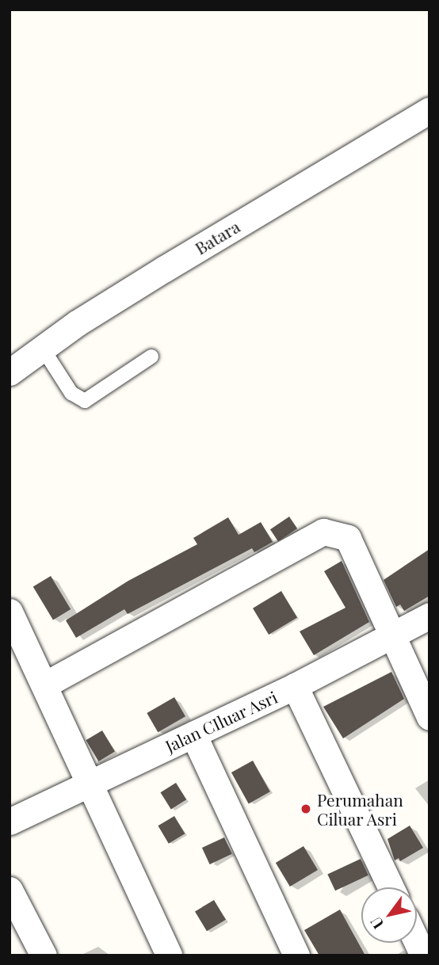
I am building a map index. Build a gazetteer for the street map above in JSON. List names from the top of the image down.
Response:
{
  "streets": {
    "street": ["Batara", "Jalan CIluar Asri"]
  },
  "places": ["Perumahan Ciluar Asri"],
  "north": "bottom left"
}
